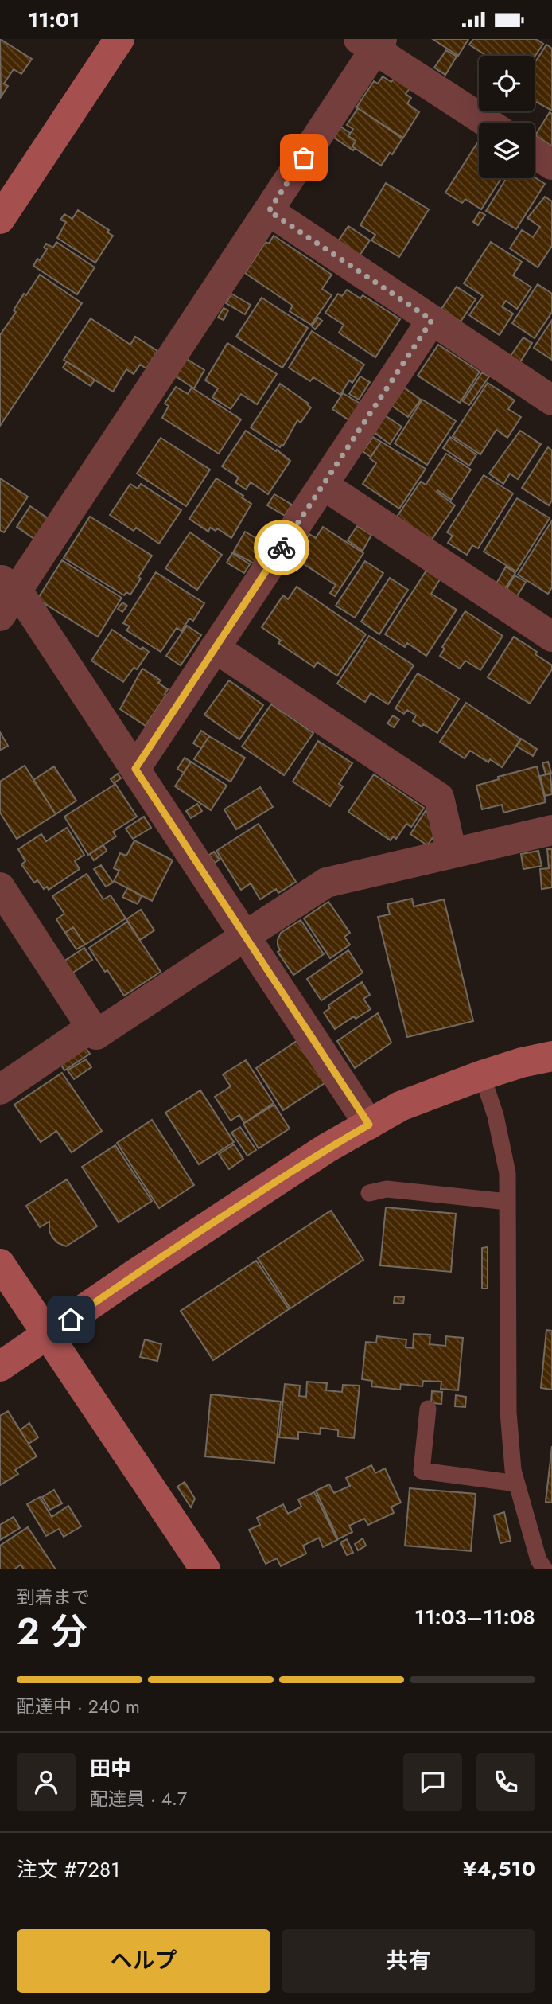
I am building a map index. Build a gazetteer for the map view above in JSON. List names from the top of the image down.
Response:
{
  "page": {
    "status": "11:01",
    "heading": ["2 分", "到着まで", "11:03–11:08"],
    "panel": [
      "田中",
      "配達員 · 4.7",
      "注文 #7281",
      "¥4,510"
    ],
    "bar": "配達中 · 240 m",
    "buttons": ["ヘルプ", "共有"]
  }
}
